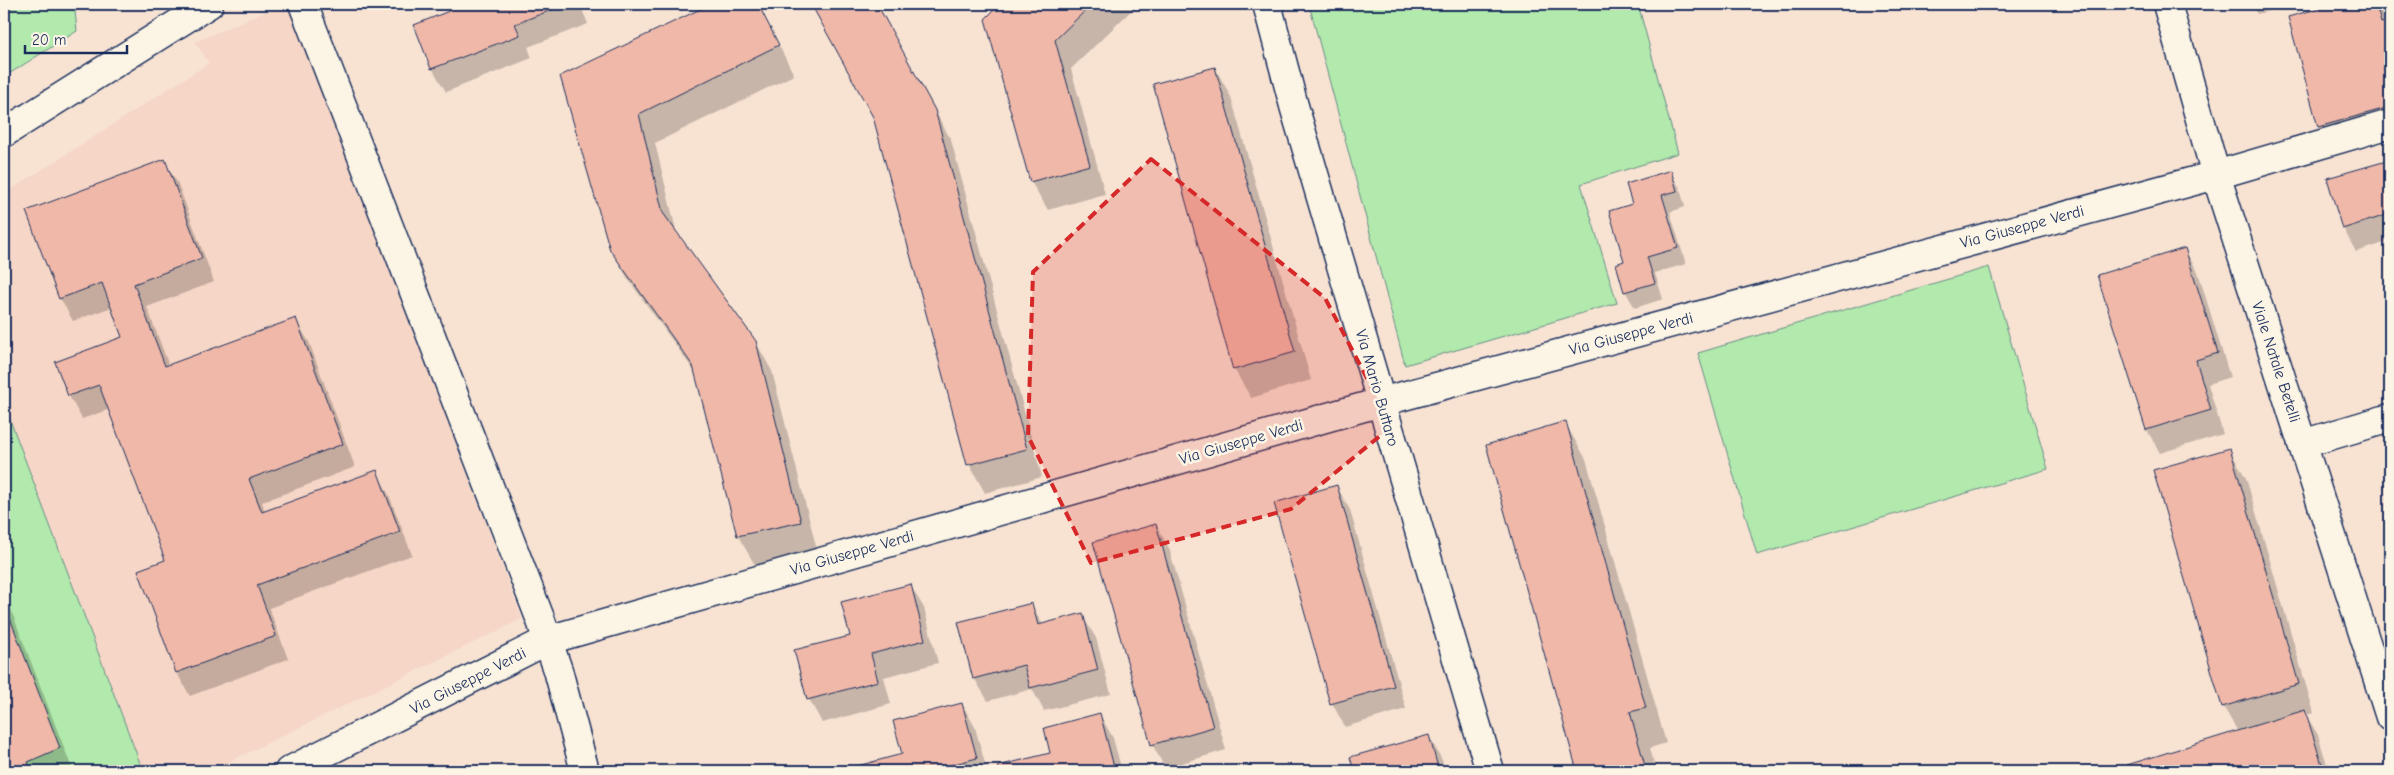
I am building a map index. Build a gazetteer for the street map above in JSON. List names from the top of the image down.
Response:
{
  "streets": {
    "street": ["Via Giuseppe Verdi", "Viale Natale Betelli", "Via Mario Buttaro"]
  },
  "crossings": [
    ["Via Giuseppe Verdi", "Viale Natale Betelli"],
    ["Via Giuseppe Verdi", "Via Mario Buttaro"]
  ],
  "scale_bar": "20 m"
}
